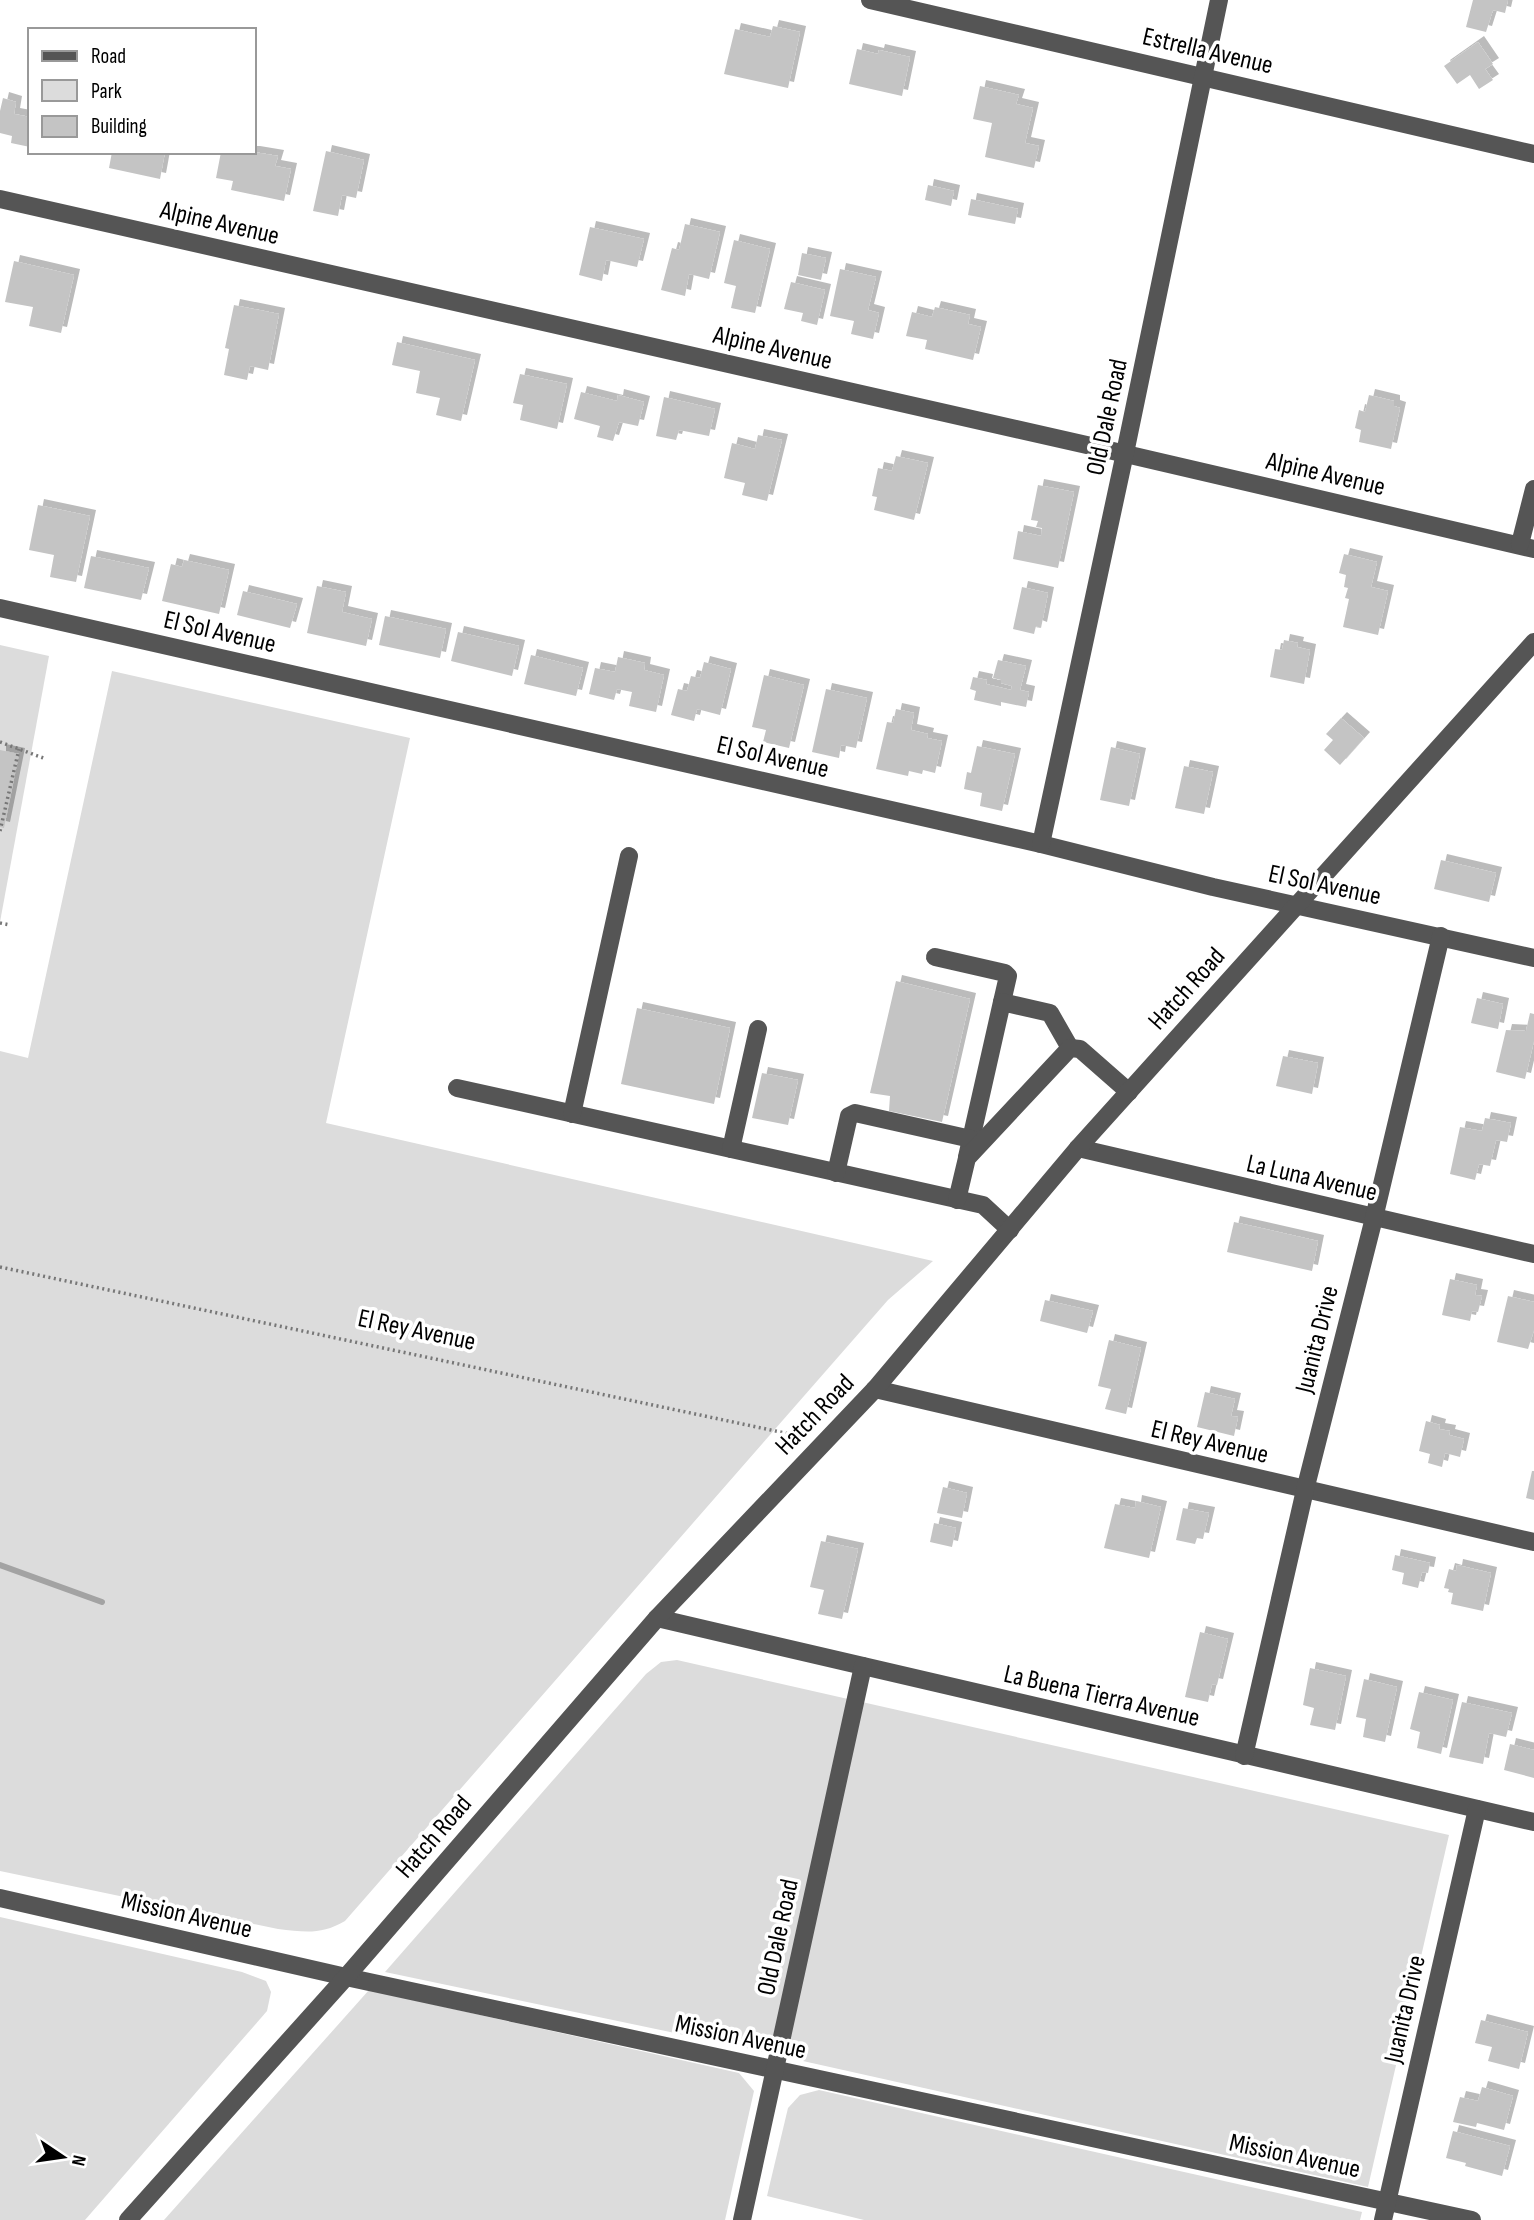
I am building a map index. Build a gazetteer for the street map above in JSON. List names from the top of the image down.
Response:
{
  "streets": {
    "street": [
      "Estrella Avenue",
      "Alpine Avenue",
      "Old Dale Road",
      "El Sol Avenue",
      "Hatch Road",
      "La Luna Avenue",
      "El Rey Avenue",
      "Juanita Drive",
      "La Buena Tierra Avenue",
      "Mission Avenue"
    ]
  },
  "crossings": [
    ["Estrella Avenue", "Old Dale Road"],
    ["Alpine Avenue", "Old Dale Road"],
    ["Old Dale Road", "El Sol Avenue"],
    ["Old Dale Road", "La Buena Tierra Avenue"],
    ["Old Dale Road", "Mission Avenue"],
    ["El Sol Avenue", "Hatch Road"],
    ["El Sol Avenue", "Juanita Drive"],
    ["Hatch Road", "La Luna Avenue"],
    ["Hatch Road", "El Rey Avenue"],
    ["Hatch Road", "La Buena Tierra Avenue"],
    ["Hatch Road", "Mission Avenue"],
    ["La Luna Avenue", "Juanita Drive"],
    ["El Rey Avenue", "Juanita Drive"],
    ["Juanita Drive", "La Buena Tierra Avenue"],
    ["Juanita Drive", "Mission Avenue"]
  ],
  "legend": ["Road", "Park", "Building"],
  "north": "right"
}
